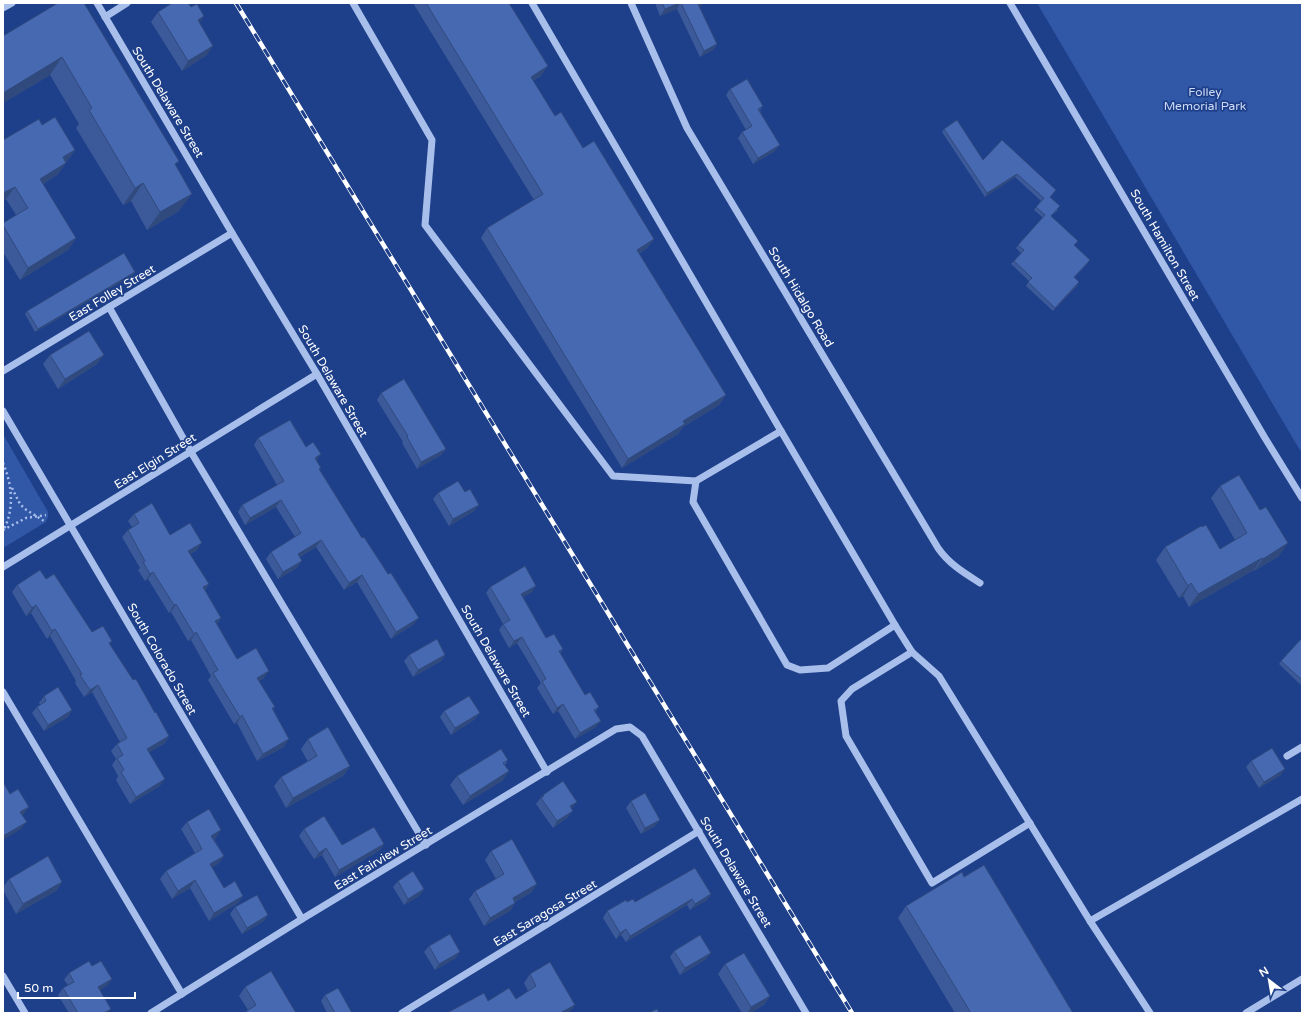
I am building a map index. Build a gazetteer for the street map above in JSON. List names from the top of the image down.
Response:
{
  "streets": {
    "street": [
      "South Delaware Street",
      "South Hamilton Street",
      "East Folley Street",
      "South Hidalgo Road",
      "East Elgin Street",
      "South Colorado Street",
      "East Fairview Street",
      "East Saragosa Street"
    ]
  },
  "crossings": [
    ["South Delaware Street", "East Folley Street"],
    ["South Delaware Street", "East Elgin Street"],
    ["South Delaware Street", "East Fairview Street"],
    ["South Delaware Street", "East Saragosa Street"],
    ["East Elgin Street", "South Colorado Street"],
    ["South Colorado Street", "East Fairview Street"]
  ],
  "parks": ["Folley Memorial Park"],
  "scale_bar": "50 m",
  "north": "top left"
}
